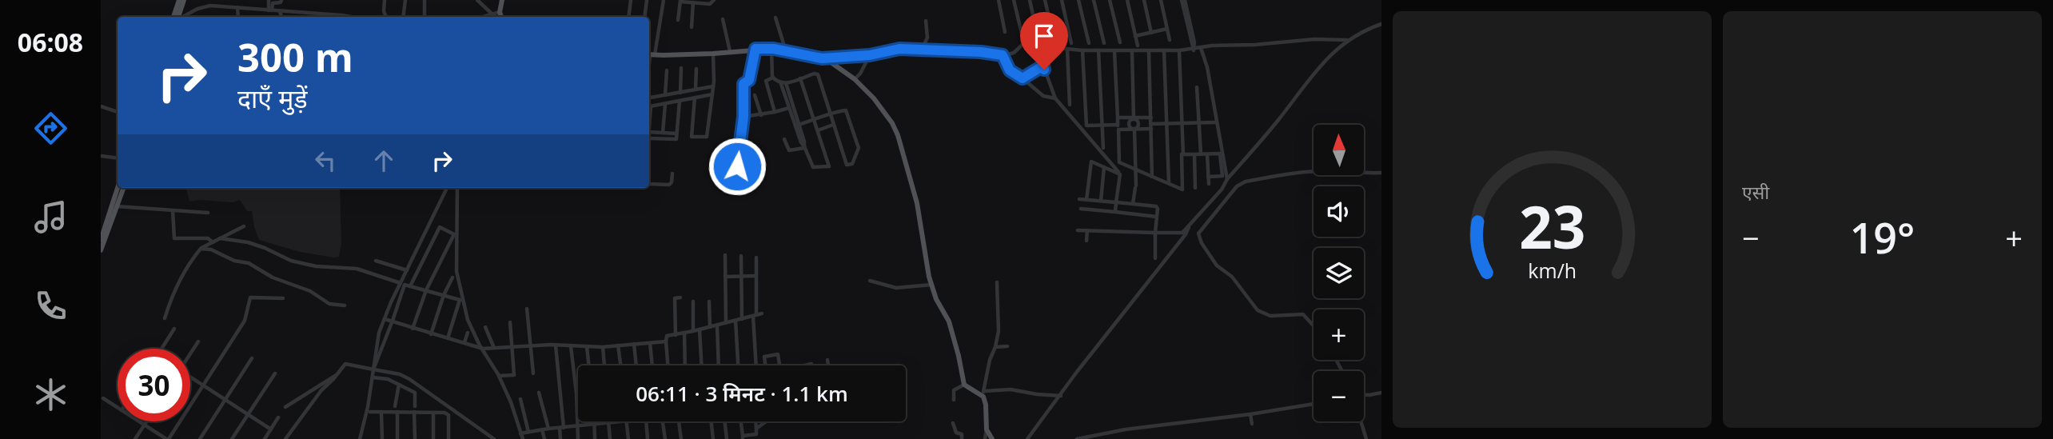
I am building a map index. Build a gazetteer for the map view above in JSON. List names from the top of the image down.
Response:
{
  "north": "top",
  "page": {
    "tabs": "06:08",
    "tile": "एसी",
    "turn": ["300 m", "दाएँ मुड़ें"],
    "map_buttons": ["+", "−"],
    "heat": ["−", "19°", "+"],
    "limit": "30",
    "trip": "06:11 · 3 मिनट · 1.1 km",
    "gauge": ["23", "km/h"]
  }
}
